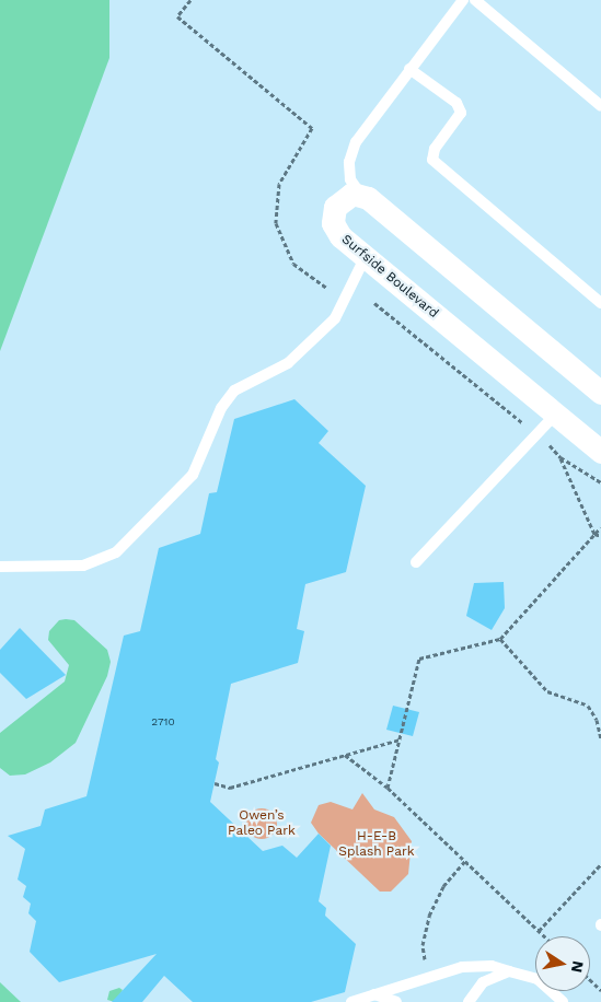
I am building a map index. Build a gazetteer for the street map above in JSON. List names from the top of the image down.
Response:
{
  "streets": {
    "street": ["Surfside Boulevard"]
  },
  "parks": ["Owen’s Paleo Park", "H-E-B Splash Park"],
  "house_numbers": ["2710"],
  "north": "right"
}
